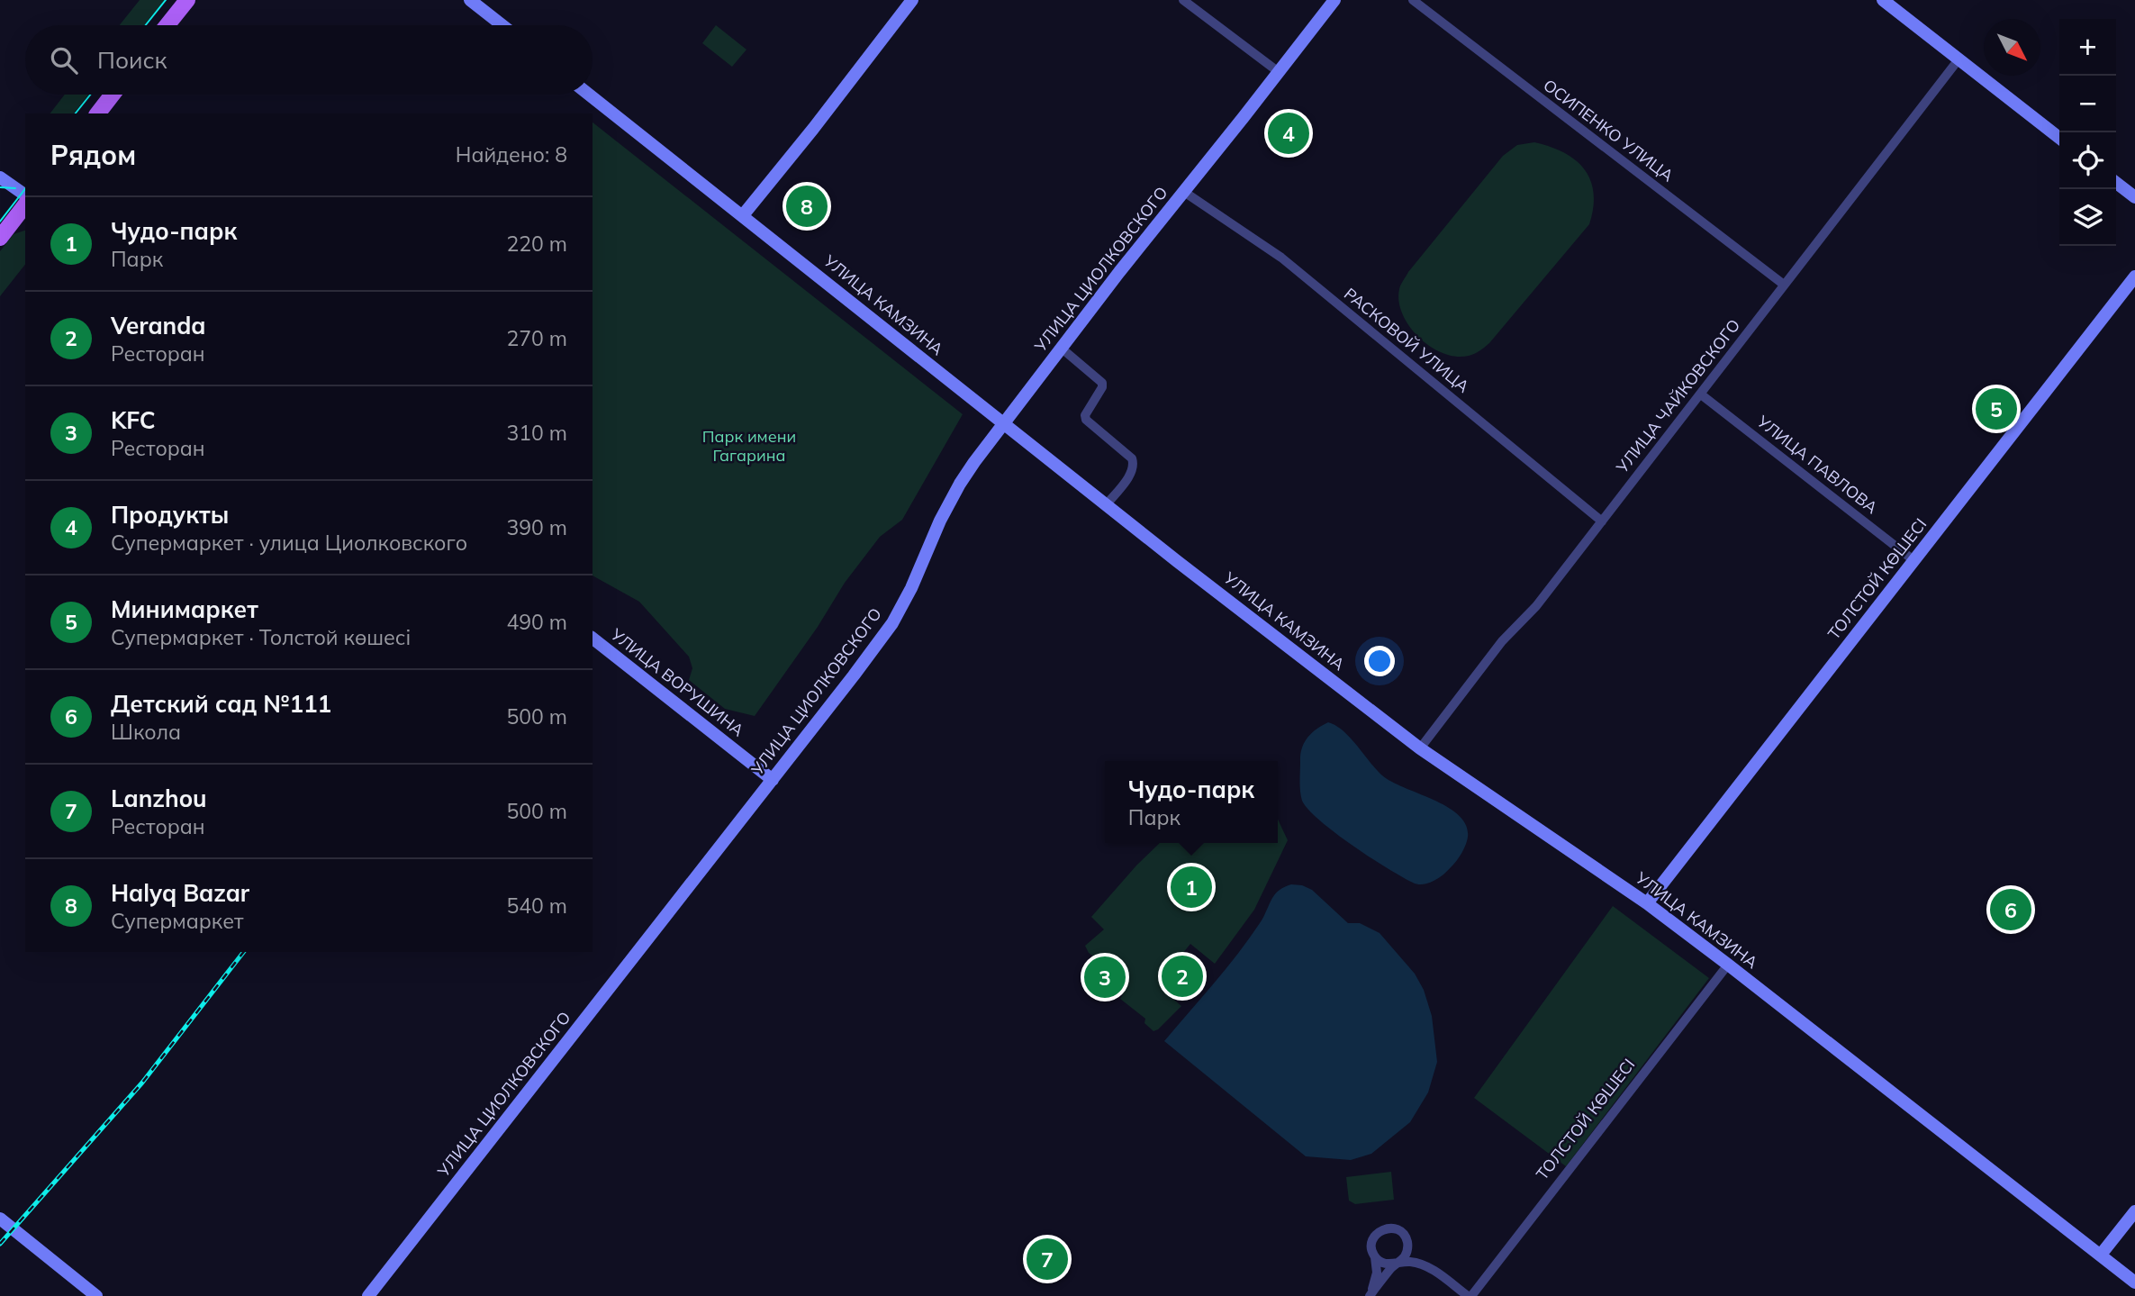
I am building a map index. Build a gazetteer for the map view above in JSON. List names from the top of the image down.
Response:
{
  "streets": {
    "main road": [
      "УЛИЦА ЦИОЛКОВСКОГО",
      "УЛИЦА КАМЗИНА",
      "ТОЛСТОЙ КӨШЕСІ",
      "УЛИЦА ВОРУШИНА"
    ],
    "street": [
      "ОСИПЕНКО УЛИЦА",
      "РАСКОВОЙ УЛИЦА",
      "УЛИЦА ЧАЙКОВСКОГО",
      "УЛИЦА ПАВЛОВА"
    ]
  },
  "crossings": [
    ["ОСИПЕНКО УЛИЦА", "УЛИЦА ЧАЙКОВСКОГО"],
    ["УЛИЦА ЦИОЛКОВСКОГО", "УЛИЦА КАМЗИНА"],
    ["УЛИЦА ЦИОЛКОВСКОГО", "РАСКОВОЙ УЛИЦА"],
    ["УЛИЦА ЦИОЛКОВСКОГО", "УЛИЦА ВОРУШИНА"],
    ["УЛИЦА КАМЗИНА", "УЛИЦА ЧАЙКОВСКОГО"],
    ["УЛИЦА КАМЗИНА", "ТОЛСТОЙ КӨШЕСІ"],
    ["РАСКОВОЙ УЛИЦА", "УЛИЦА ЧАЙКОВСКОГО"],
    ["УЛИЦА ЧАЙКОВСКОГО", "УЛИЦА ПАВЛОВА"],
    ["УЛИЦА ПАВЛОВА", "ТОЛСТОЙ КӨШЕСІ"]
  ],
  "parks": ["Парк имени Гагарина"],
  "north": "bottom right",
  "page": {
    "map_buttons": ["+", "−"],
    "search": "Поиск",
    "pins": [
      "4",
      "8",
      "5",
      "1",
      "6",
      "2",
      "3",
      "7"
    ],
    "heading": ["Рядом", "Найдено: 8"],
    "list": [
      {
        "mark": "1",
        "name": "Чудо-парк",
        "note": "Парк",
        "value": "220 m"
      },
      {
        "mark": "2",
        "name": "Veranda",
        "note": "Ресторан",
        "value": "270 m"
      },
      {
        "mark": "3",
        "name": "KFC",
        "note": "Ресторан",
        "value": "310 m"
      },
      {
        "mark": "4",
        "name": "Продукты",
        "note": "Супермаркет · улица Циолковского",
        "value": "390 m"
      },
      {
        "mark": "5",
        "name": "Минимаркет",
        "note": "Супермаркет · Толстой көшесі",
        "value": "490 m"
      },
      {
        "mark": "6",
        "name": "Детский сад №111",
        "note": "Школа",
        "value": "500 m"
      },
      {
        "mark": "7",
        "name": "Lanzhou",
        "note": "Ресторан",
        "value": "500 m"
      },
      {
        "mark": "8",
        "name": "Halyq Bazar",
        "note": "Супермаркет",
        "value": "540 m"
      }
    ],
    "popup": ["Чудо-парк", "Парк"]
  }
}
